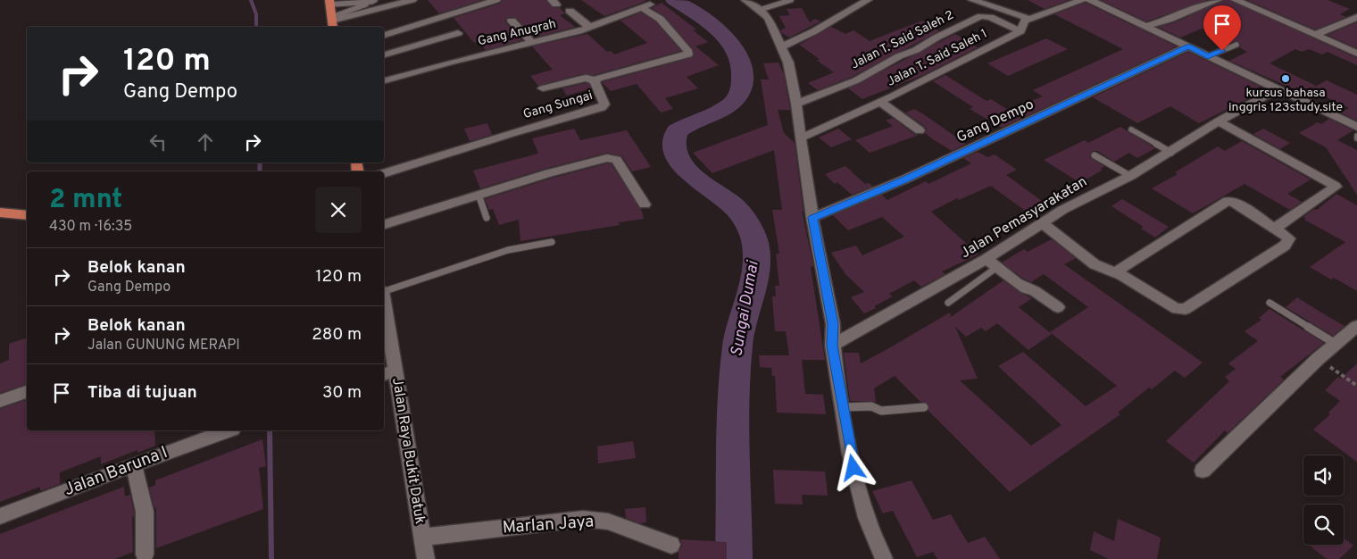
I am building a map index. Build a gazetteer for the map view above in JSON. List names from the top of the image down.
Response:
{
  "streets": {
    "street": [
      "Gang Anugrah",
      "Jalan T. Said Saleh 2",
      "Jalan T. Said Saleh 1",
      "Gang Sungai",
      "Gang Dempo",
      "Jalan Pemasyarakatan",
      "Jalan Raya Bukit Datuk",
      "Jalan Baruna I",
      "Marlan Jaya"
    ]
  },
  "crossings": [
    ["Gang Anugrah", "Gang Sungai"],
    ["Jalan T. Said Saleh 2", "Jalan T. Said Saleh 1"],
    ["Jalan Raya Bukit Datuk", "Marlan Jaya"]
  ],
  "water": ["Sungai Dumai"],
  "places": ["kursus bahasa inggris 123study.site"],
  "page": {
    "turn": ["120 m", "Gang Dempo"],
    "heading": ["2 mnt", "430 m · 16:35"],
    "list": [
      {
        "name": "Belok kanan",
        "note": "Gang Dempo",
        "value": "120 m"
      },
      {
        "name": "Belok kanan",
        "note": "Jalan GUNUNG MERAPI",
        "value": "280 m"
      },
      {
        "name": "Tiba di tujuan",
        "value": "30 m"
      }
    ]
  }
}
